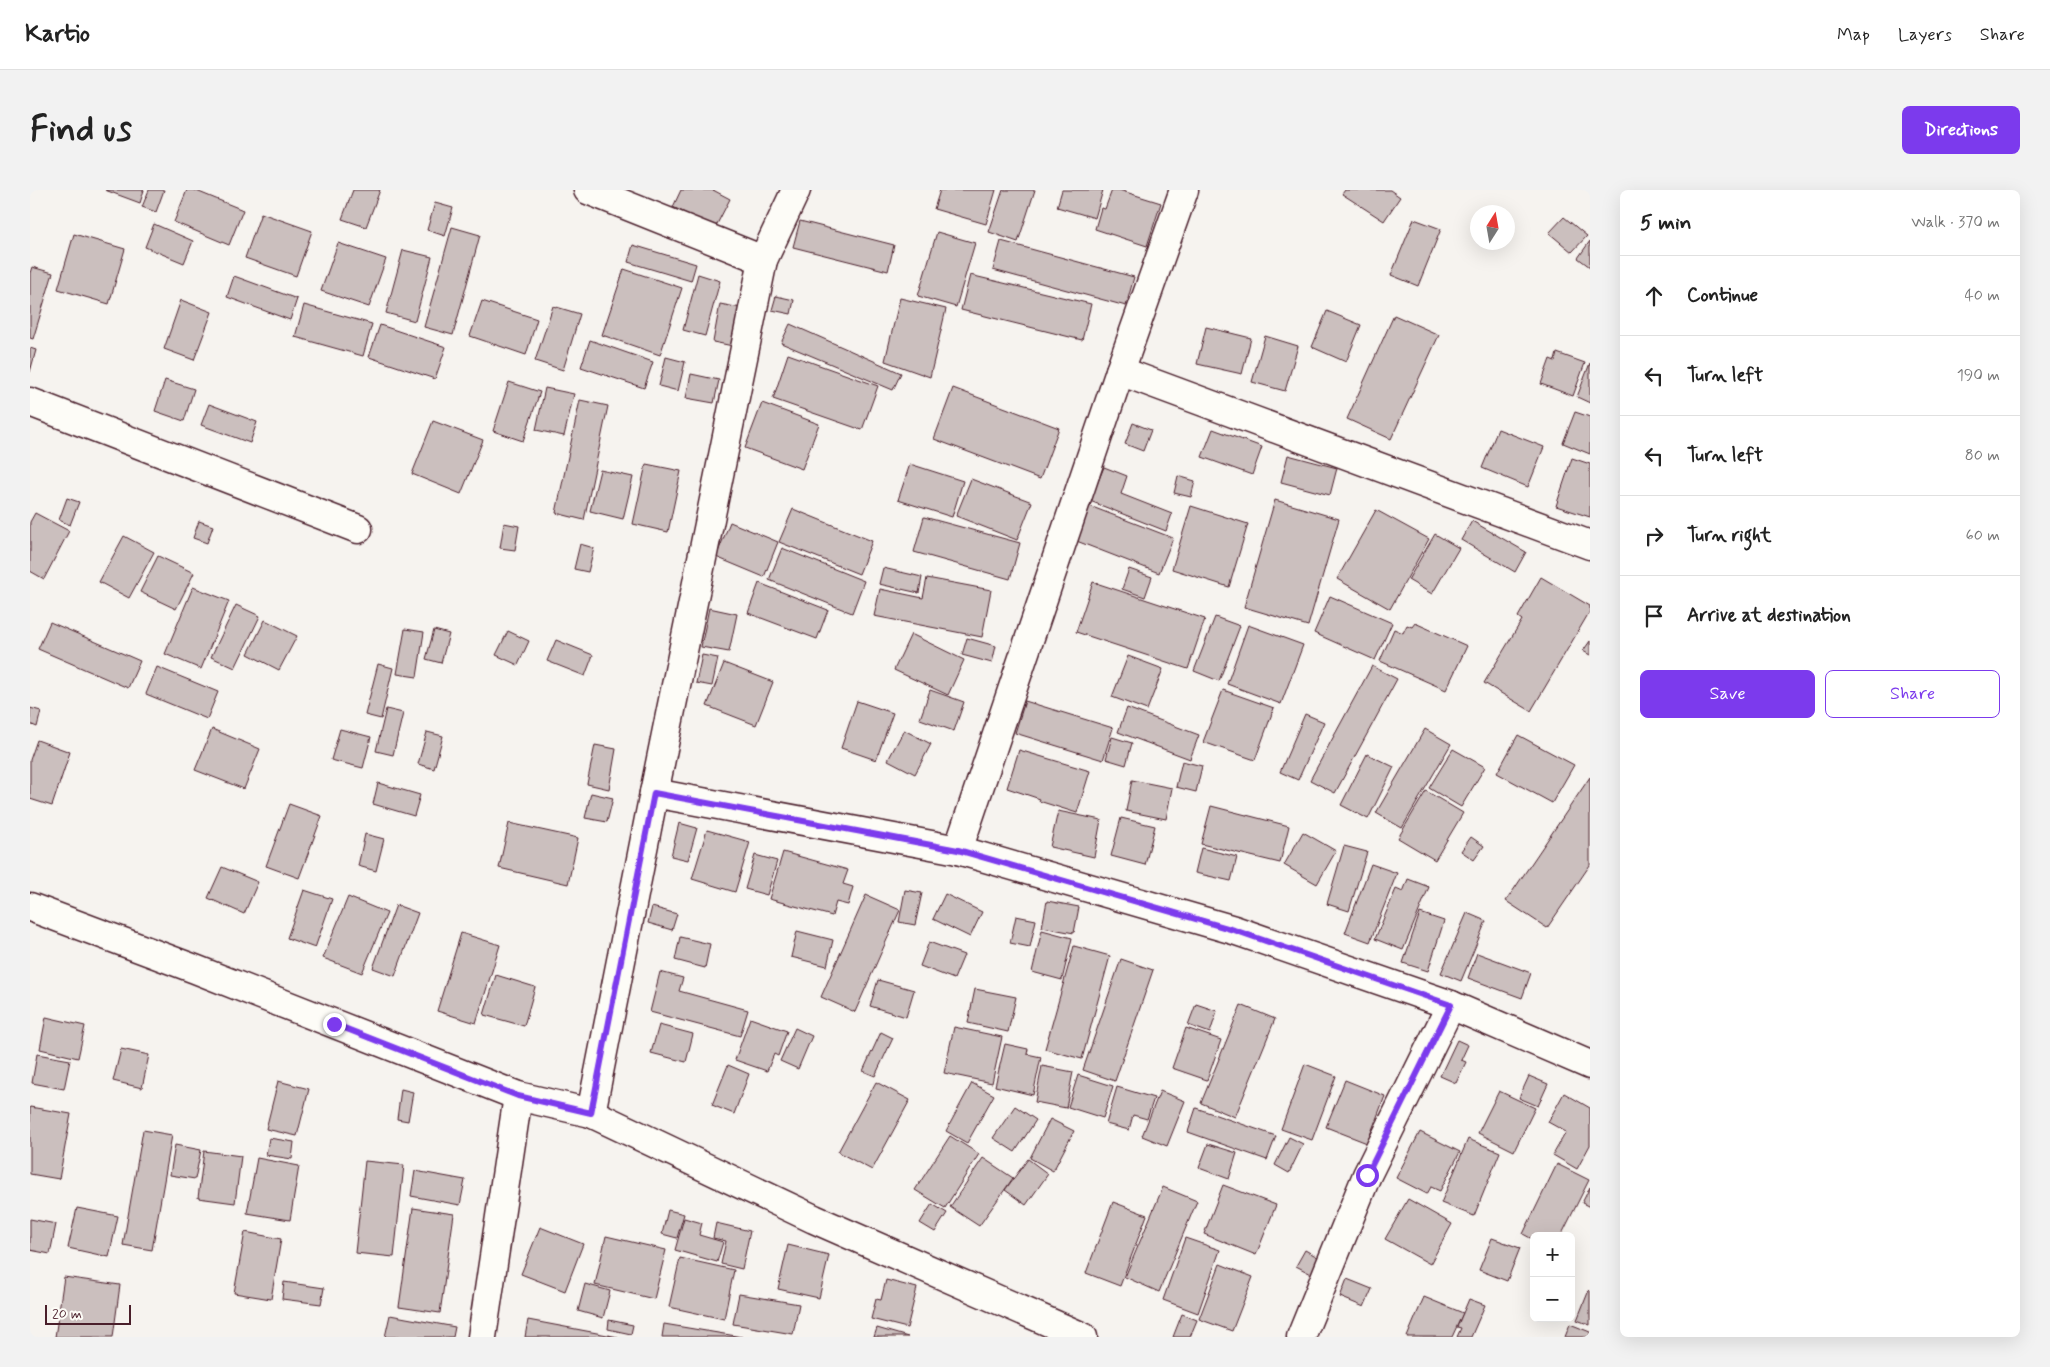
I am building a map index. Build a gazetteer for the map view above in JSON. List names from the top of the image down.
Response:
{
  "scale_bar": "20 m",
  "north": "top",
  "page": {
    "header": "Kartio",
    "nav": ["Map", "Layers", "Share"],
    "buttons": [
      "Directions",
      ["Save", "Share"]
    ],
    "title": "Find us",
    "heading": ["5 min", "Walk · 370 m"],
    "list": [
      ["Continue", "40 m"],
      ["Turn left", "190 m"],
      ["Turn left", "80 m"],
      ["Turn right", "60 m"],
      "Arrive at destination"
    ],
    "map_buttons": ["+", "−"],
    "scale": "20 m"
  }
}
